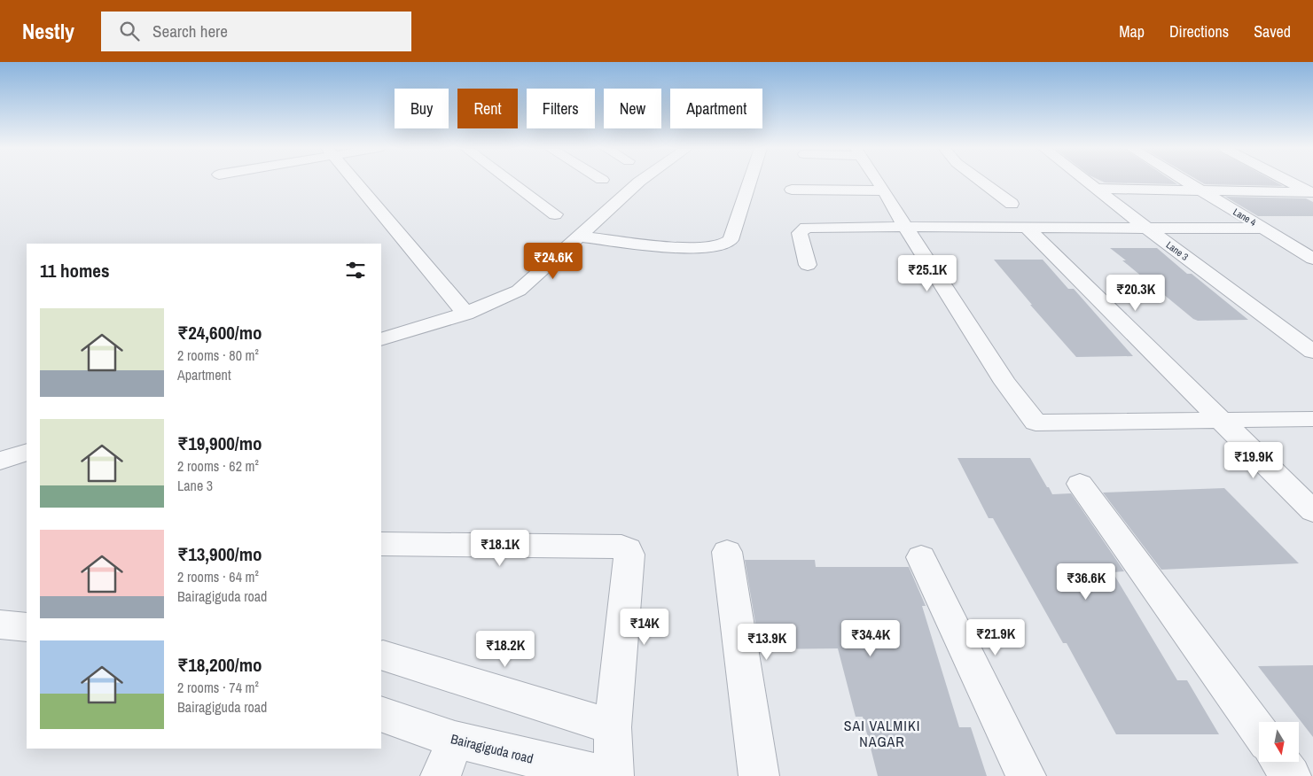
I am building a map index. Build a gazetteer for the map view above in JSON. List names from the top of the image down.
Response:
{
  "streets": {
    "street": ["Lane 4", "Lane 3", "Bairagiguda road"]
  },
  "districts": ["SAI VALMIKI NAGAR"],
  "north": "bottom",
  "page": {
    "header": "Nestly",
    "search": "Search here",
    "nav": ["Map", "Directions", "Saved"],
    "chip": [
      "Buy",
      "Rent",
      "Filters",
      "New",
      "Apartment"
    ],
    "price": [
      "₹24.6K",
      "₹25.1K",
      "₹20.3K",
      "₹19.9K",
      "₹18.1K",
      "₹36.6K",
      "₹14K",
      "₹21.9K",
      "₹34.4K",
      "₹13.9K",
      "₹18.2K"
    ],
    "heading": "11 homes",
    "list": [
      {
        "name": "₹24,600/mo",
        "note": "2 rooms · 80 m² · Apartment"
      },
      {
        "name": "₹19,900/mo",
        "note": "2 rooms · 62 m² · Lane 3"
      },
      {
        "name": "₹13,900/mo",
        "note": "2 rooms · 64 m² · Bairagiguda road"
      },
      {
        "name": "₹18,200/mo",
        "note": "2 rooms · 74 m² · Bairagiguda road"
      }
    ]
  }
}
